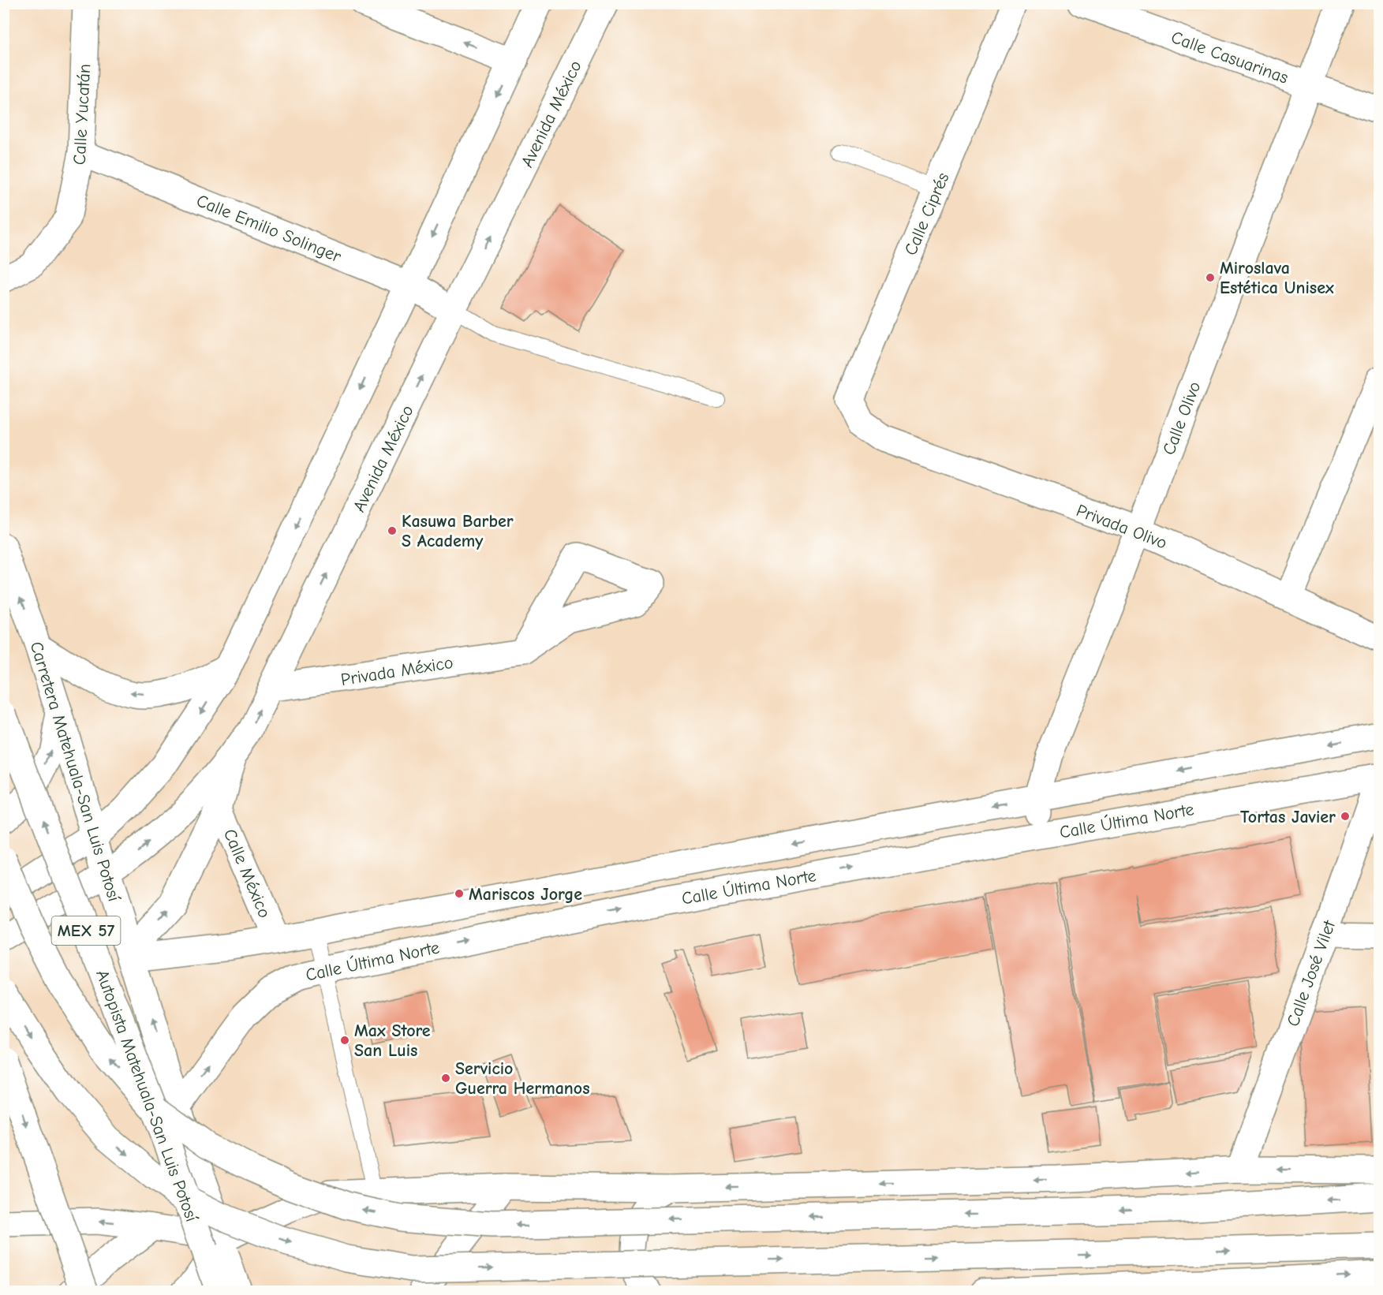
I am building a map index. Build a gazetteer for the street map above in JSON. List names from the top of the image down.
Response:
{
  "streets": {
    "main road": [
      "Calle Casuarinas",
      "Avenida México",
      "Calle Yucatán",
      "Calle Ciprés",
      "Calle Emilio Solinger",
      "Calle Olivo",
      "Privada Olivo",
      "Privada México",
      "Carretera Matehuala-San Luis Potosí",
      "Calle Última Norte",
      "Calle México",
      "MEX 57",
      "Calle José Vilet",
      "Autopista Matehuala-San Luis Potosí"
    ]
  },
  "crossings": [
    ["Calle Casuarinas", "Calle Olivo"],
    ["Avenida México", "Calle Emilio Solinger"],
    ["Avenida México", "Privada México"],
    ["Avenida México", "Carretera Matehuala-San Luis Potosí"],
    ["Calle Yucatán", "Calle Emilio Solinger"],
    ["Calle Ciprés", "Privada Olivo"],
    ["Calle Olivo", "Privada Olivo"],
    ["Calle Olivo", "Calle Última Norte"],
    ["Carretera Matehuala-San Luis Potosí", "Calle Última Norte"],
    ["Calle Última Norte", "Calle México"],
    ["Calle Última Norte", "Calle José Vilet"]
  ],
  "places": [
    "Miroslava Estética Unisex",
    "Kasuwa Barber S Academy",
    "Tortas Javier",
    "Mariscos Jorge",
    "Max Store San Luis",
    "Servicio Guerra Hermanos"
  ]
}
